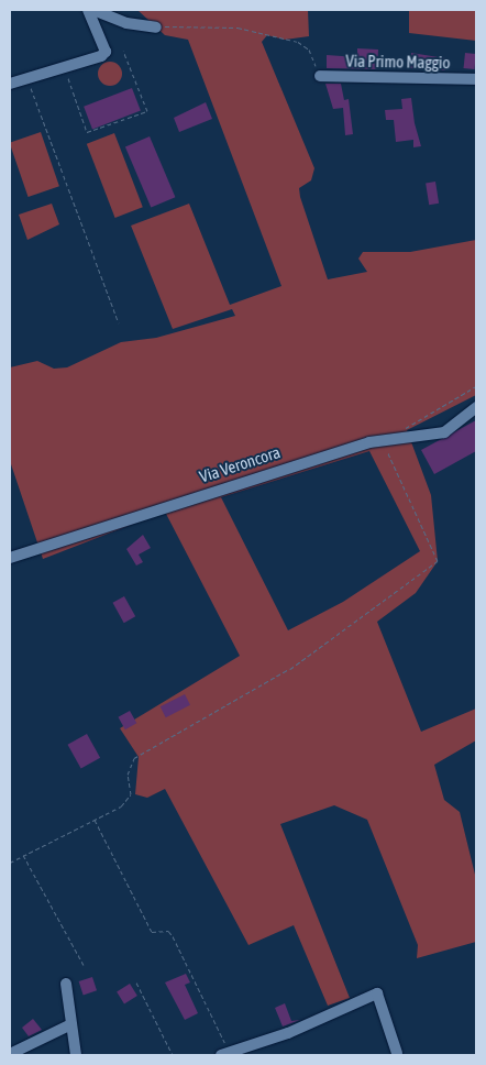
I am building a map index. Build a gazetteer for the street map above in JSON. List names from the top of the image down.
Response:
{
  "streets": {
    "street": ["Via Primo Maggio", "Via Veroncora"]
  }
}
